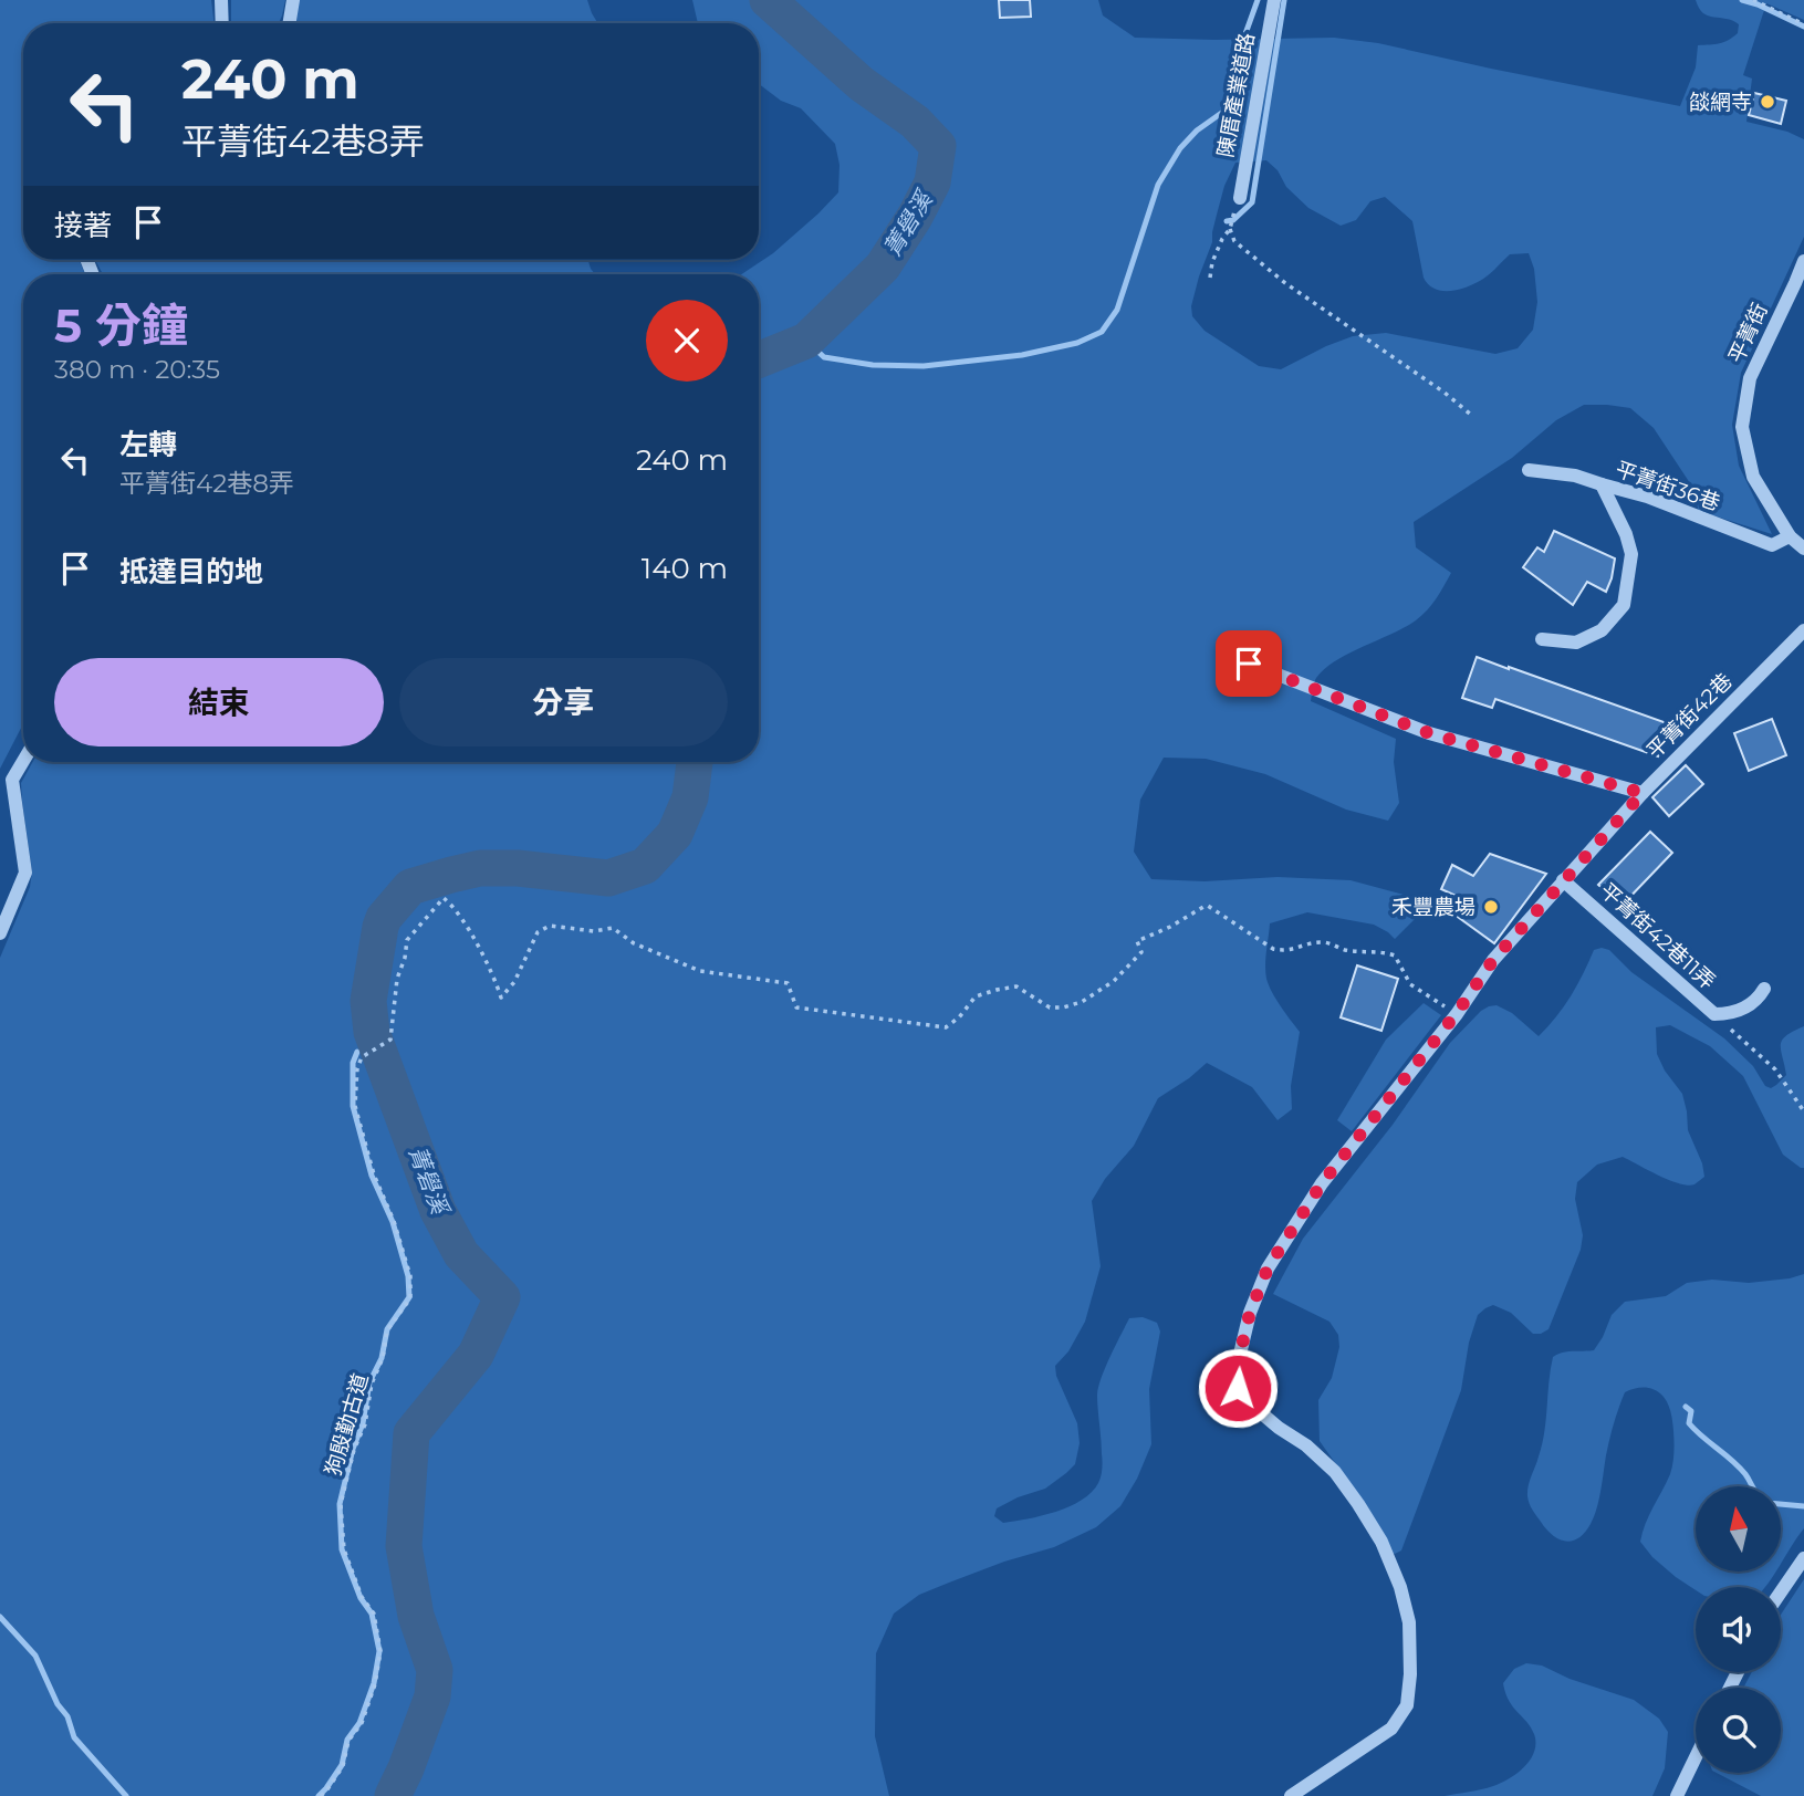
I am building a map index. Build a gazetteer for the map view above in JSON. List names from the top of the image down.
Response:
{
  "streets": {
    "street": [
      "陳厝產業道路",
      "平菁街",
      "平菁街36巷",
      "平菁街42巷",
      "平菁街42巷11弄"
    ],
    "path": ["狗殷勤古道"]
  },
  "crossings": [
    ["平菁街", "平菁街36巷"],
    ["平菁街42巷", "平菁街42巷11弄"],
    ["平菁街42巷", "狗殷勤古道"]
  ],
  "water": ["菁礐溪"],
  "places": ["燄網寺", "禾豐農場"],
  "north": "top",
  "page": {
    "turn": ["240 m", "平菁街42巷8弄"],
    "then": "接著",
    "heading": ["5 分鐘", "380 m · 20:35"],
    "list": [
      {
        "name": "左轉",
        "note": "平菁街42巷8弄",
        "value": "240 m"
      },
      {
        "name": "抵達目的地",
        "value": "140 m"
      }
    ],
    "buttons": ["結束", "分享"]
  }
}
